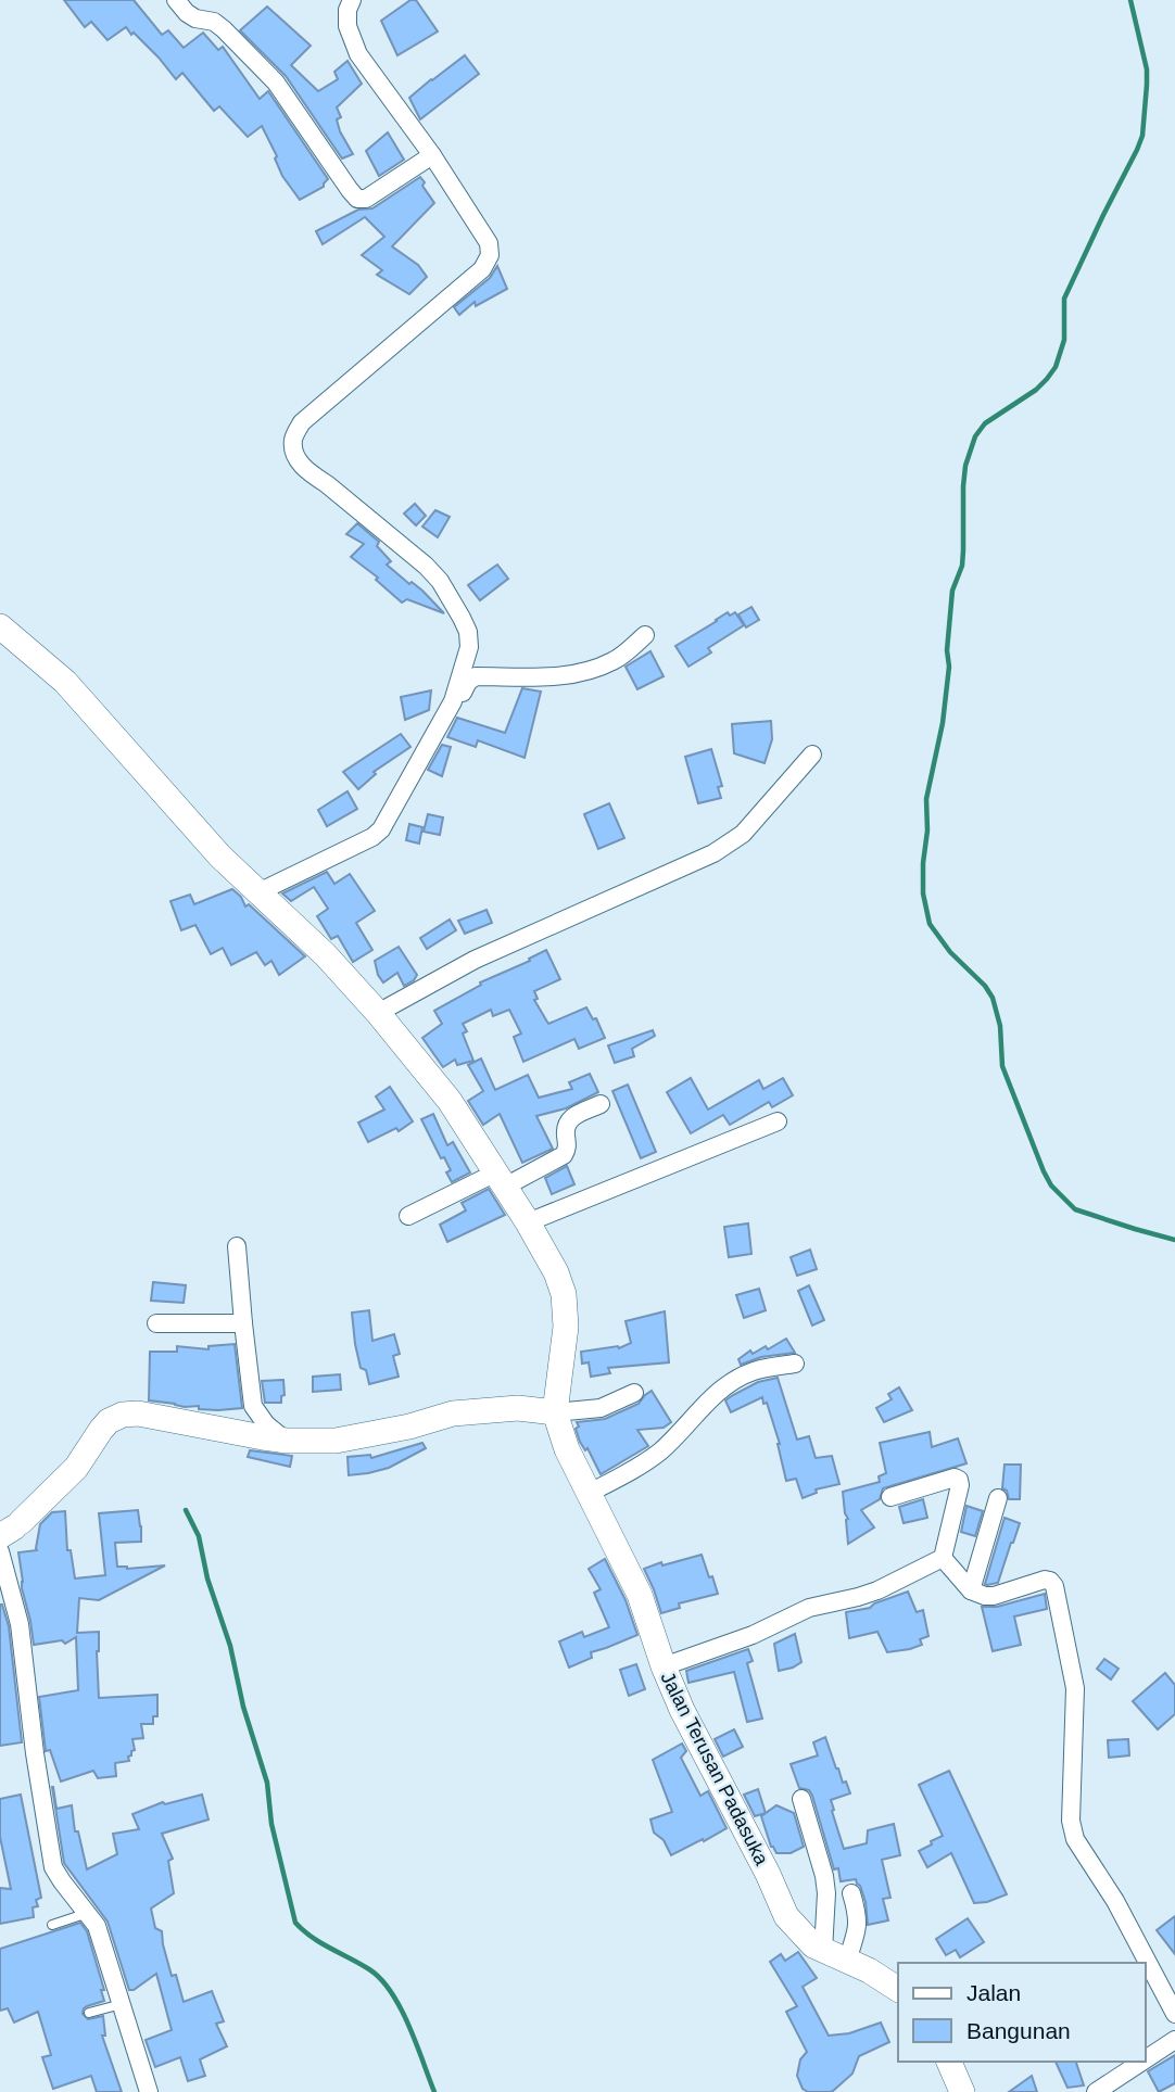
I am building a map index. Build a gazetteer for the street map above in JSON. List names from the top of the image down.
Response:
{
  "streets": {
    "street": ["Jalan Terusan Padasuka"]
  },
  "legend": ["Jalan", "Bangunan"]
}
